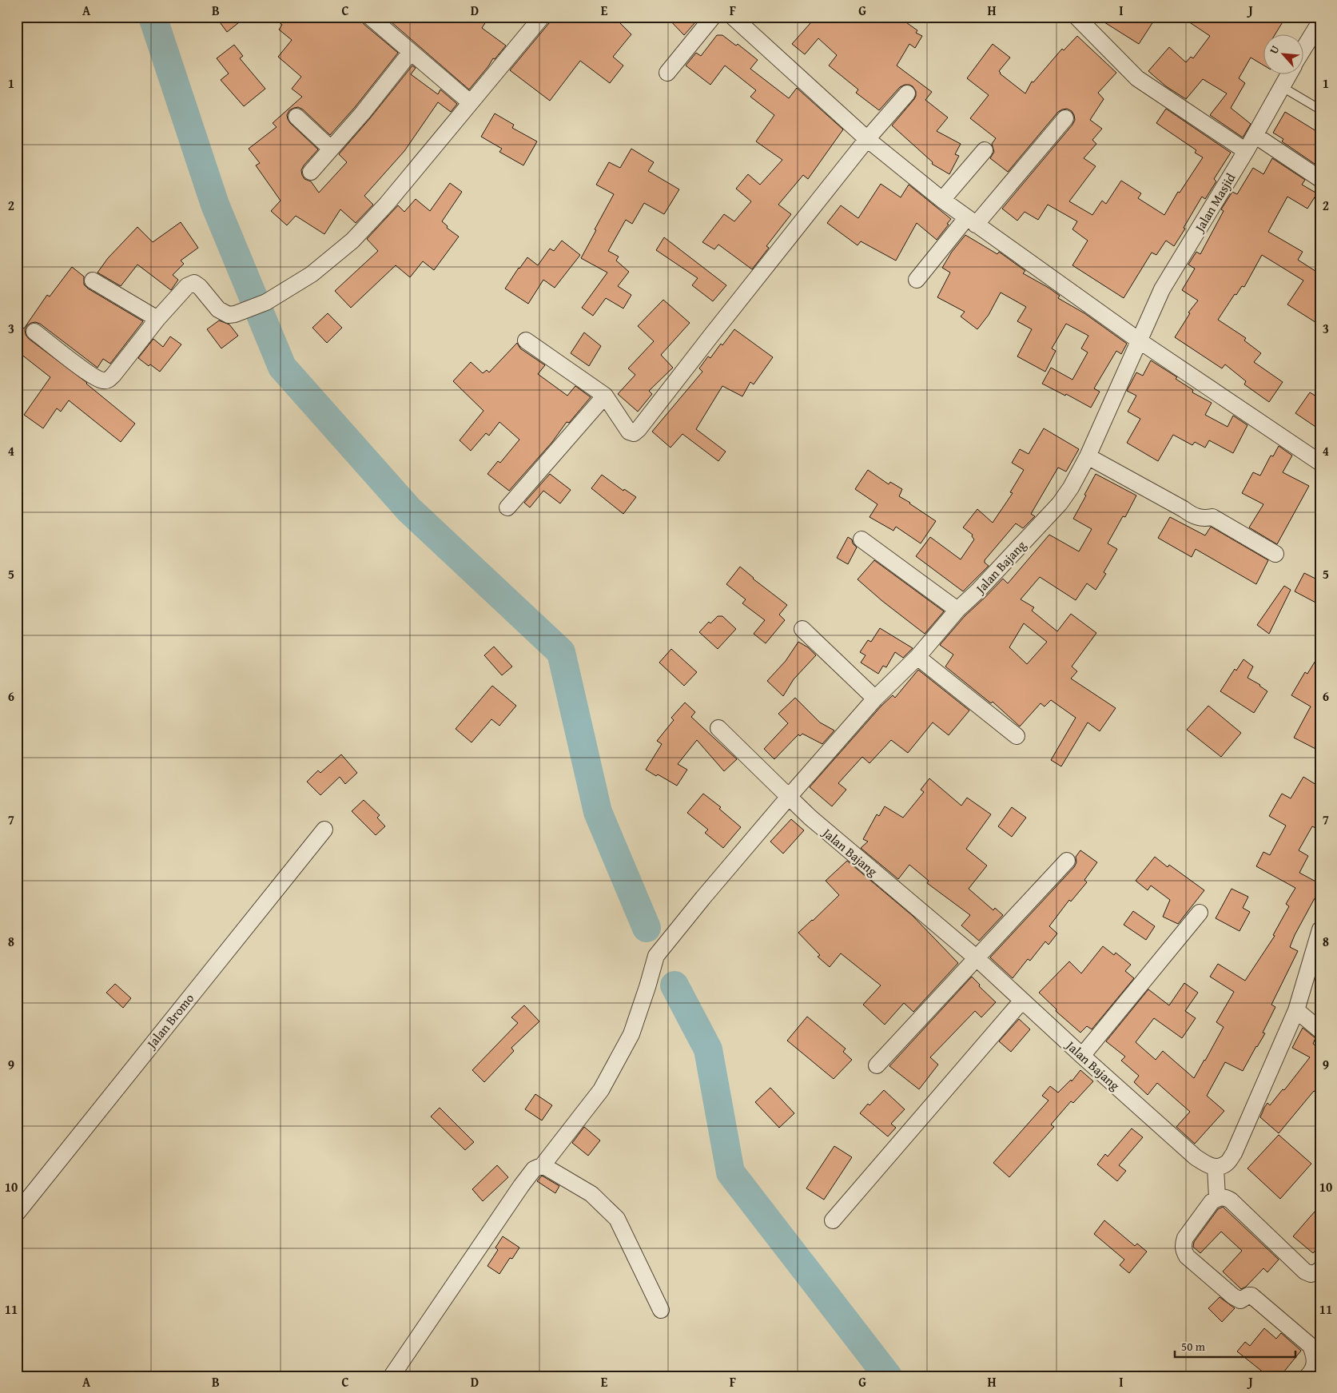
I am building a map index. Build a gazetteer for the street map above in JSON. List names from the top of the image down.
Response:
{
  "streets": {
    "street": ["Jalan Masjid", "Jalan Bajang", "Jalan Bromo"]
  },
  "crossings": [
    ["Jalan Masjid", "Jalan Bajang"]
  ],
  "scale_bar": "50 m",
  "north": "top left",
  "grid": {
    "columns": [
      "A",
      "B",
      "C",
      "D",
      "E",
      "F",
      "G",
      "H",
      "I",
      "J"
    ],
    "rows": [
      "1",
      "2",
      "3",
      "4",
      "5",
      "6",
      "7",
      "8",
      "9",
      "10",
      "11"
    ]
  }
}
